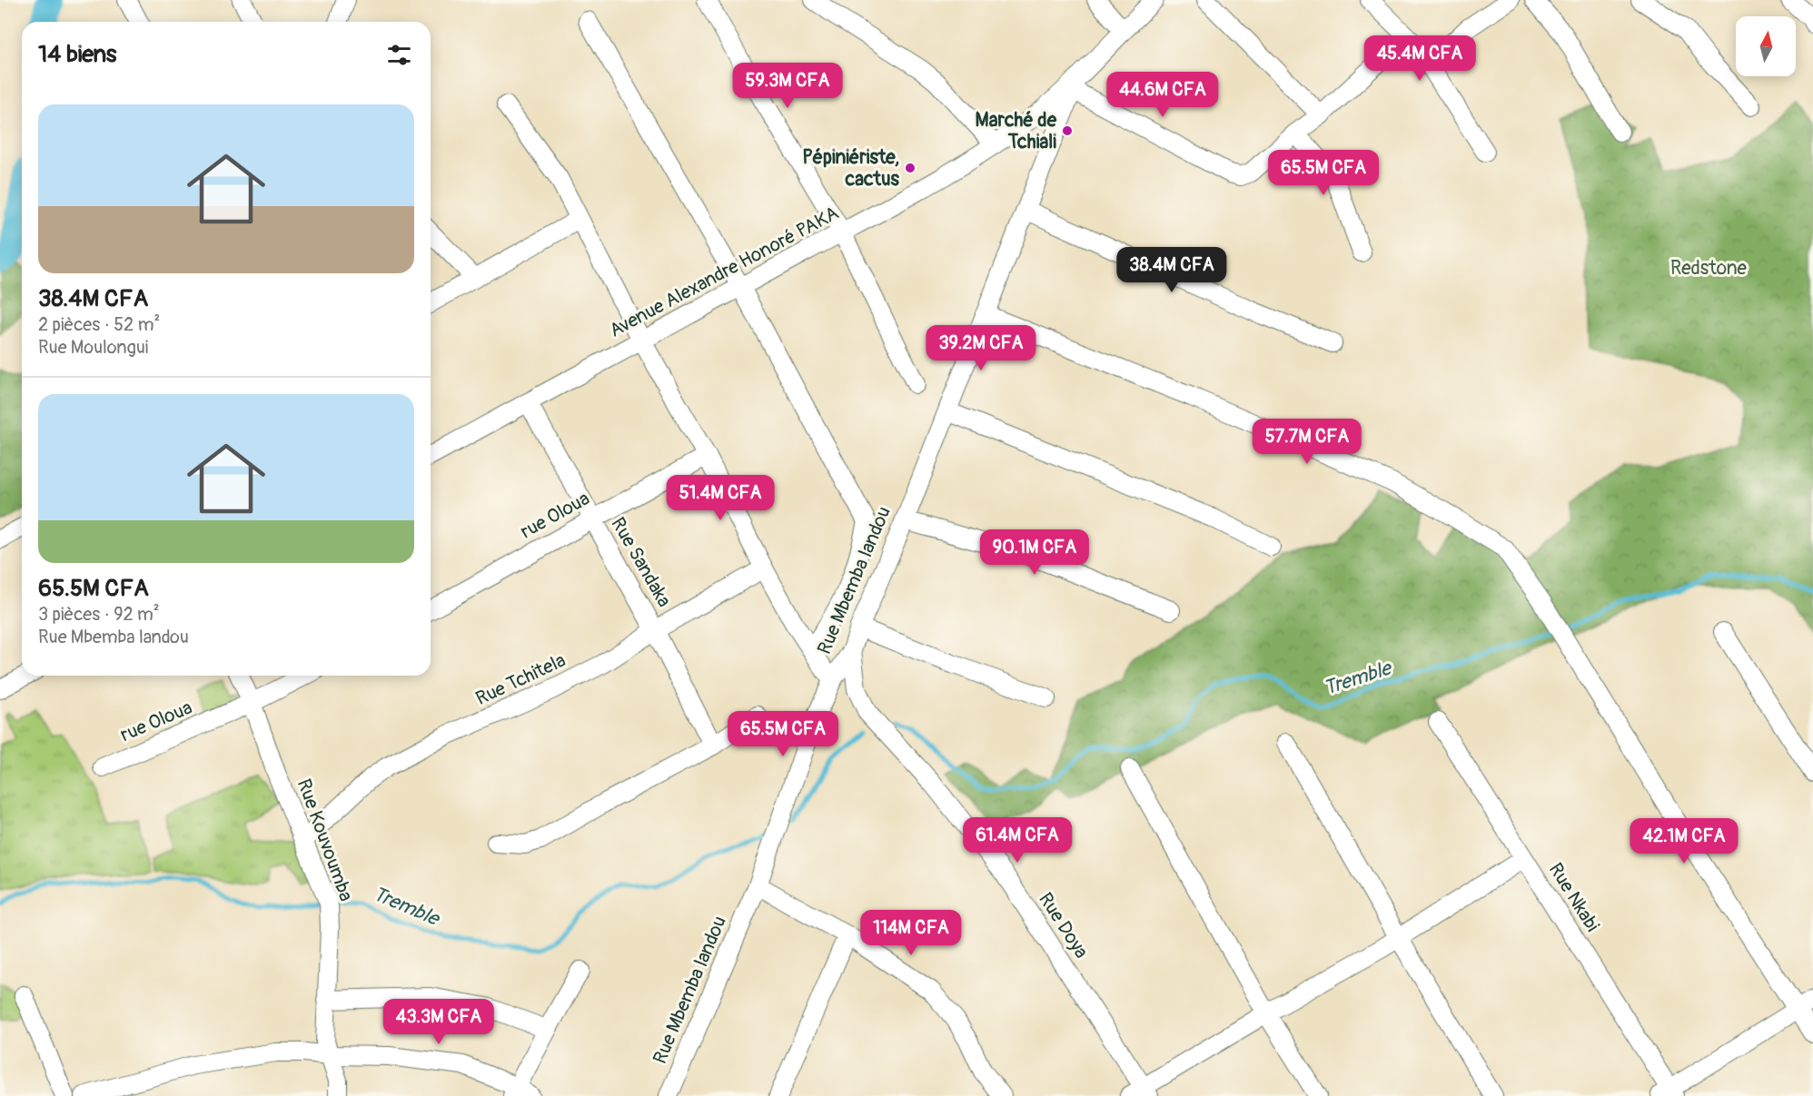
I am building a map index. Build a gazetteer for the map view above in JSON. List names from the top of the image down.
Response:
{
  "streets": {
    "street": [
      "Avenue Alexandre Honoré PAKA",
      "rue Oloua",
      "Rue Sandaka",
      "Rue Mbemba landou",
      "Rue Tchitela",
      "Rue Kouvoumba",
      "Rue Nkabi",
      "Rue Doya"
    ]
  },
  "crossings": [
    ["Avenue Alexandre Honoré PAKA", "Rue Sandaka"],
    ["Avenue Alexandre Honoré PAKA", "Rue Mbemba landou"],
    ["rue Oloua", "Rue Sandaka"],
    ["rue Oloua", "Rue Kouvoumba"],
    ["Rue Sandaka", "Rue Tchitela"],
    ["Rue Mbemba landou", "Rue Doya"],
    ["Rue Tchitela", "Rue Kouvoumba"]
  ],
  "water": ["Tremble"],
  "parks": ["Redstone"],
  "places": ["Marché de Tchiali", "Pépiniériste, cactus"],
  "north": "top",
  "page": {
    "heading": "14 biens",
    "price": [
      "45.4M CFA",
      "59.3M CFA",
      "44.6M CFA",
      "65.5M CFA",
      "38.4M CFA",
      "39.2M CFA",
      "57.7M CFA",
      "51.4M CFA",
      "90.1M CFA",
      "65.5M CFA",
      "61.4M CFA",
      "42.1M CFA",
      "114M CFA",
      "43.3M CFA"
    ],
    "list": [
      {
        "name": "38.4M CFA",
        "note": "2 pièces · 52 m² · Rue Moulongui"
      },
      {
        "name": "65.5M CFA",
        "note": "3 pièces · 92 m² · Rue Mbemba landou"
      }
    ]
  }
}
